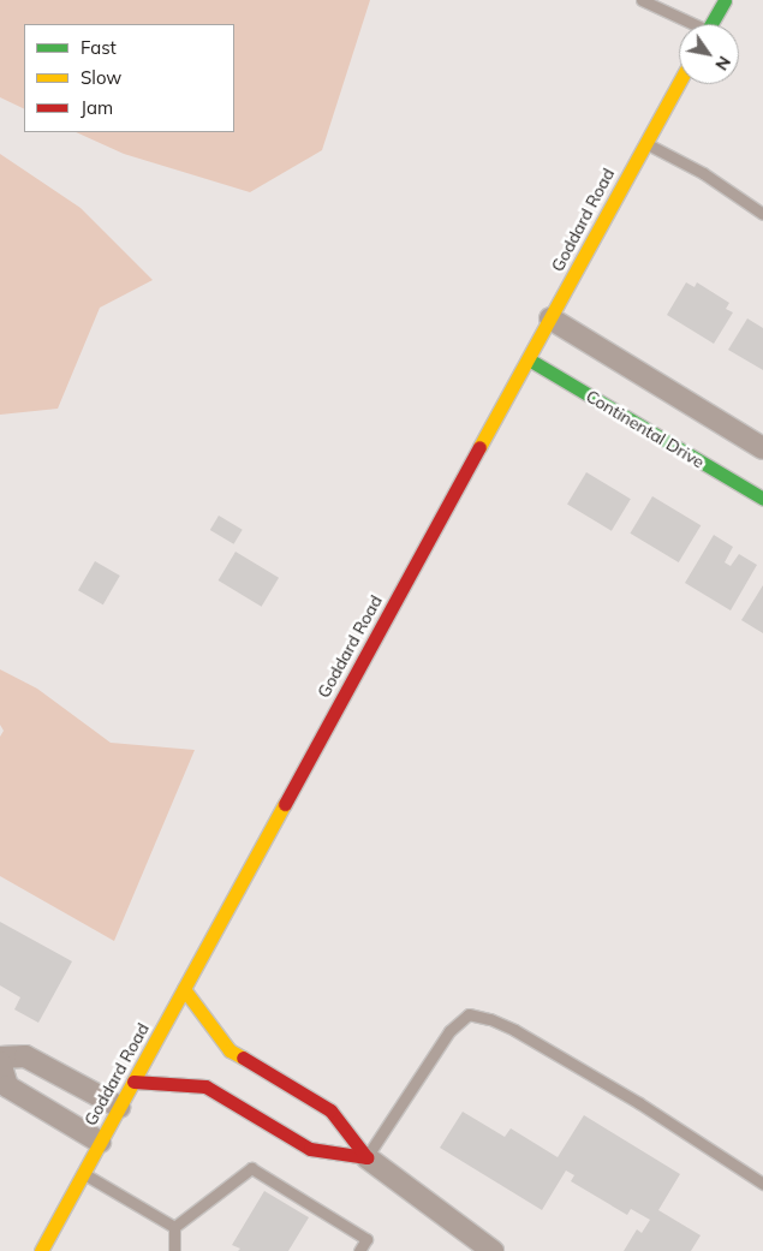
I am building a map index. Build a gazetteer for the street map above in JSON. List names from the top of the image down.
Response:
{
  "streets": {
    "main road": ["Goddard Road", "Continental Drive"]
  },
  "crossings": [
    ["Goddard Road", "Continental Drive"]
  ],
  "legend": ["Fast", "Slow", "Jam"],
  "north": "bottom right"
}
